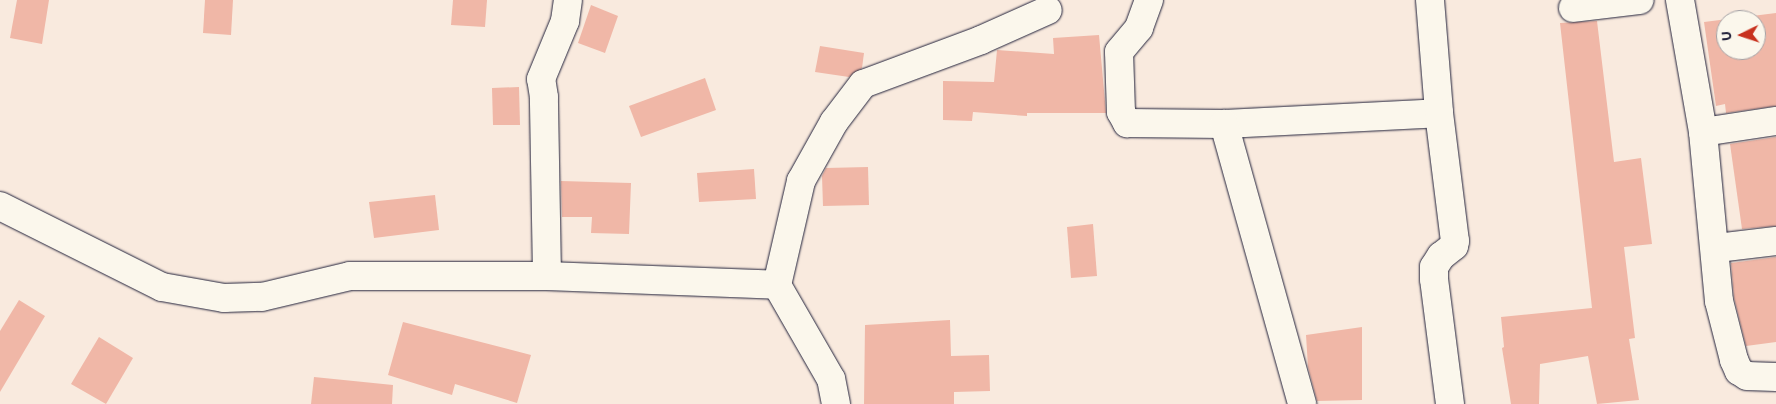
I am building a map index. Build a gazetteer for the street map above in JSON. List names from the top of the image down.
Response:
{
  "north": "left"
}
